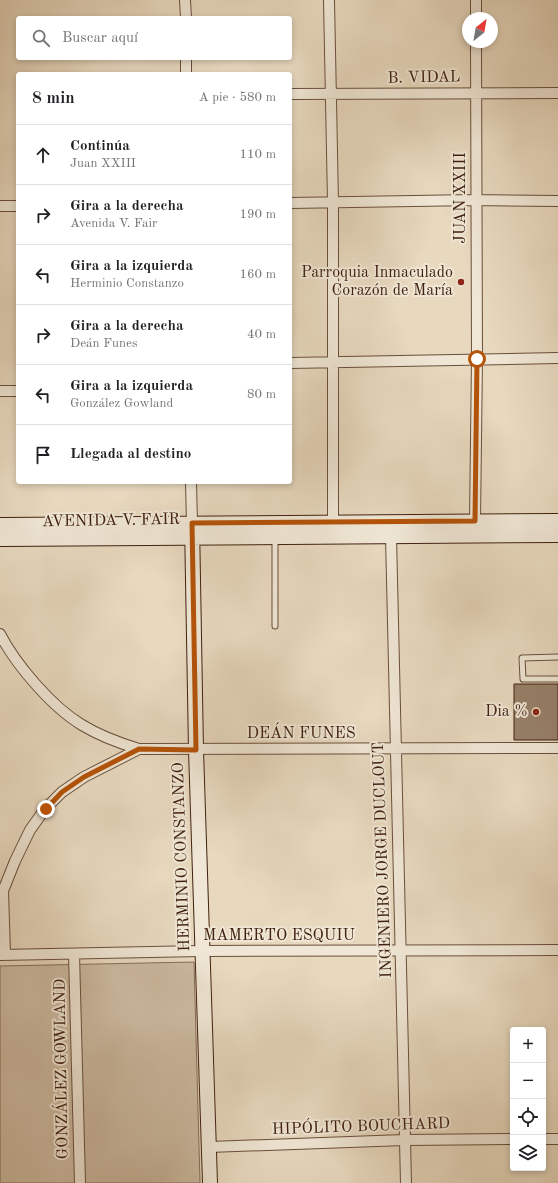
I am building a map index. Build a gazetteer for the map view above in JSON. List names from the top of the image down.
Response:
{
  "streets": {
    "main road": ["AVENIDA V. FAIR", "HERMINIO CONSTANZO"],
    "street": [
      "B. VIDAL",
      "JUAN XXIII",
      "DEÁN FUNES",
      "INGENIERO JORGE DUCLOUT",
      "MAMERTO ESQUIU",
      "GONZÁLEZ GOWLAND",
      "HIPÓLITO BOUCHARD"
    ]
  },
  "crossings": [
    ["B. VIDAL", "JUAN XXIII"],
    ["JUAN XXIII", "AVENIDA V. FAIR"],
    ["AVENIDA V. FAIR", "HERMINIO CONSTANZO"],
    ["AVENIDA V. FAIR", "INGENIERO JORGE DUCLOUT"],
    ["DEÁN FUNES", "HERMINIO CONSTANZO"],
    ["DEÁN FUNES", "INGENIERO JORGE DUCLOUT"],
    ["HERMINIO CONSTANZO", "MAMERTO ESQUIU"],
    ["HERMINIO CONSTANZO", "HIPÓLITO BOUCHARD"],
    ["INGENIERO JORGE DUCLOUT", "MAMERTO ESQUIU"],
    ["INGENIERO JORGE DUCLOUT", "HIPÓLITO BOUCHARD"],
    ["MAMERTO ESQUIU", "GONZÁLEZ GOWLAND"]
  ],
  "places": ["Parroquia Inmaculado Corazón de María", "Dia %"],
  "north": "top right",
  "page": {
    "search": "Buscar aquí",
    "heading": ["8 min", "A pie · 580 m"],
    "list": [
      ["Continúa", "Juan XXIII", "110 m"],
      ["Gira a la derecha", "Avenida V. Fair", "190 m"],
      ["Gira a la izquierda", "Herminio Constanzo", "160 m"],
      ["Gira a la derecha", "Deán Funes", "40 m"],
      ["Gira a la izquierda", "González Gowland", "80 m"],
      "Llegada al destino"
    ],
    "map_buttons": ["+", "−"]
  }
}
